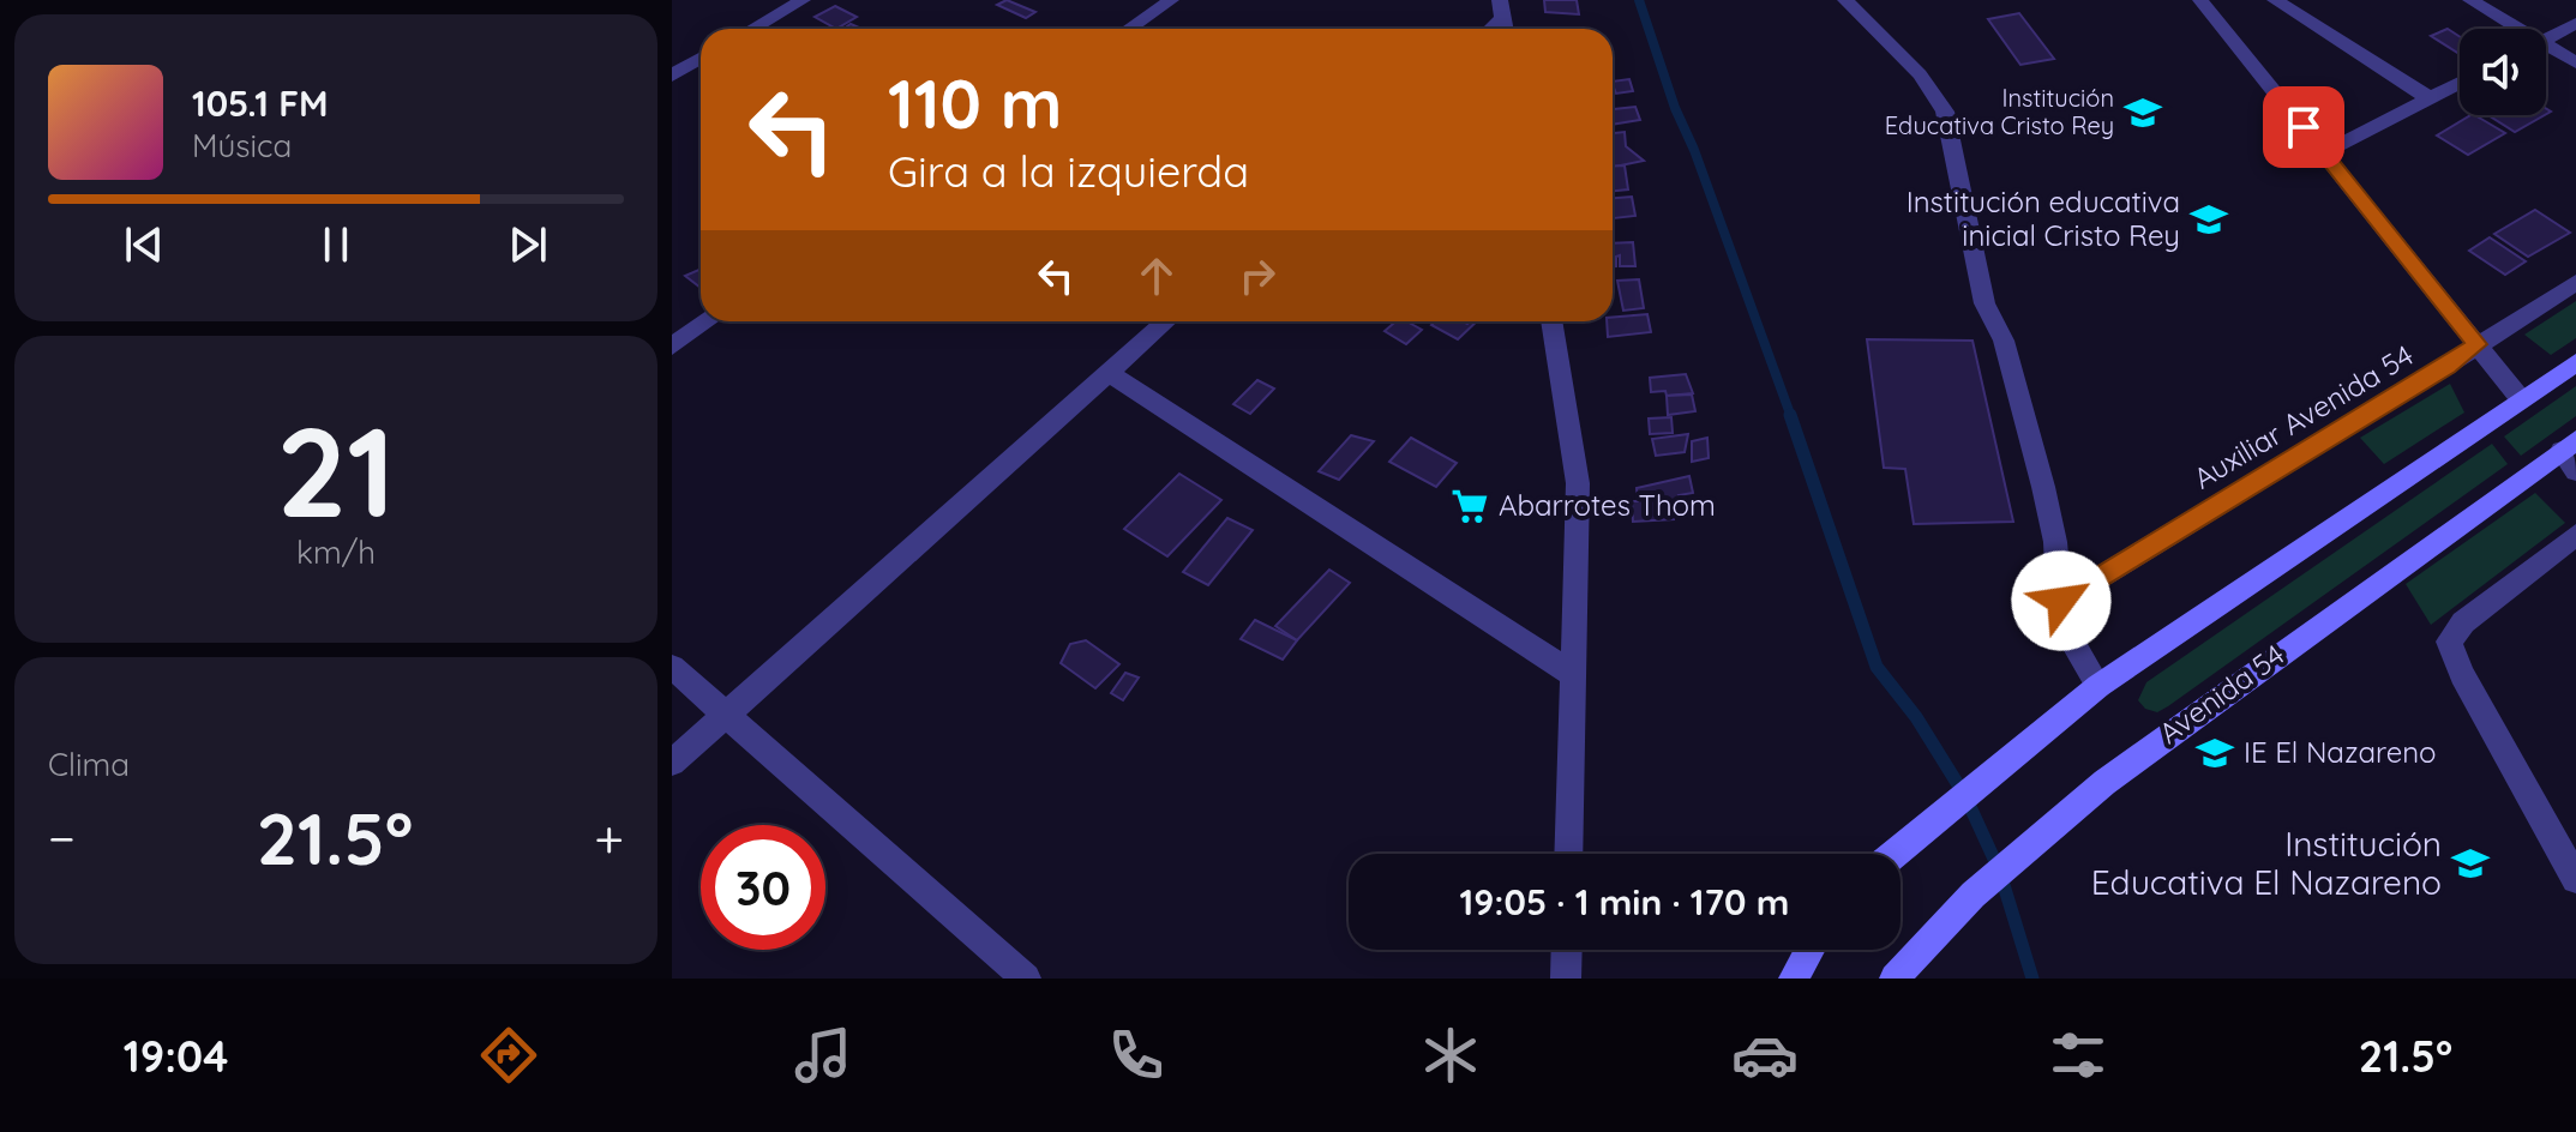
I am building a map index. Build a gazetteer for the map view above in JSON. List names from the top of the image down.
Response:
{
  "streets": {
    "main road": ["Avenida 54"],
    "street": ["Auxiliar Avenida 54"]
  },
  "places": {
    "school or university": [
      "Institución Educativa Cristo Rey",
      "Institución educativa inicial Cristo Rey",
      "IE El Nazareno",
      "Institución Educativa El Nazareno"
    ],
    "supermarket": ["Abarrotes Thom"]
  },
  "page": {
    "turn": ["110 m", "Gira a la izquierda"],
    "song": ["105.1 FM", "Música"],
    "tile": [
      ["21", "km/h"],
      "Clima"
    ],
    "heat": ["−", "21.5°", "+"],
    "limit": "30",
    "trip": "19:05 · 1 min · 170 m",
    "tabs": ["19:04", "21.5°"]
  }
}
